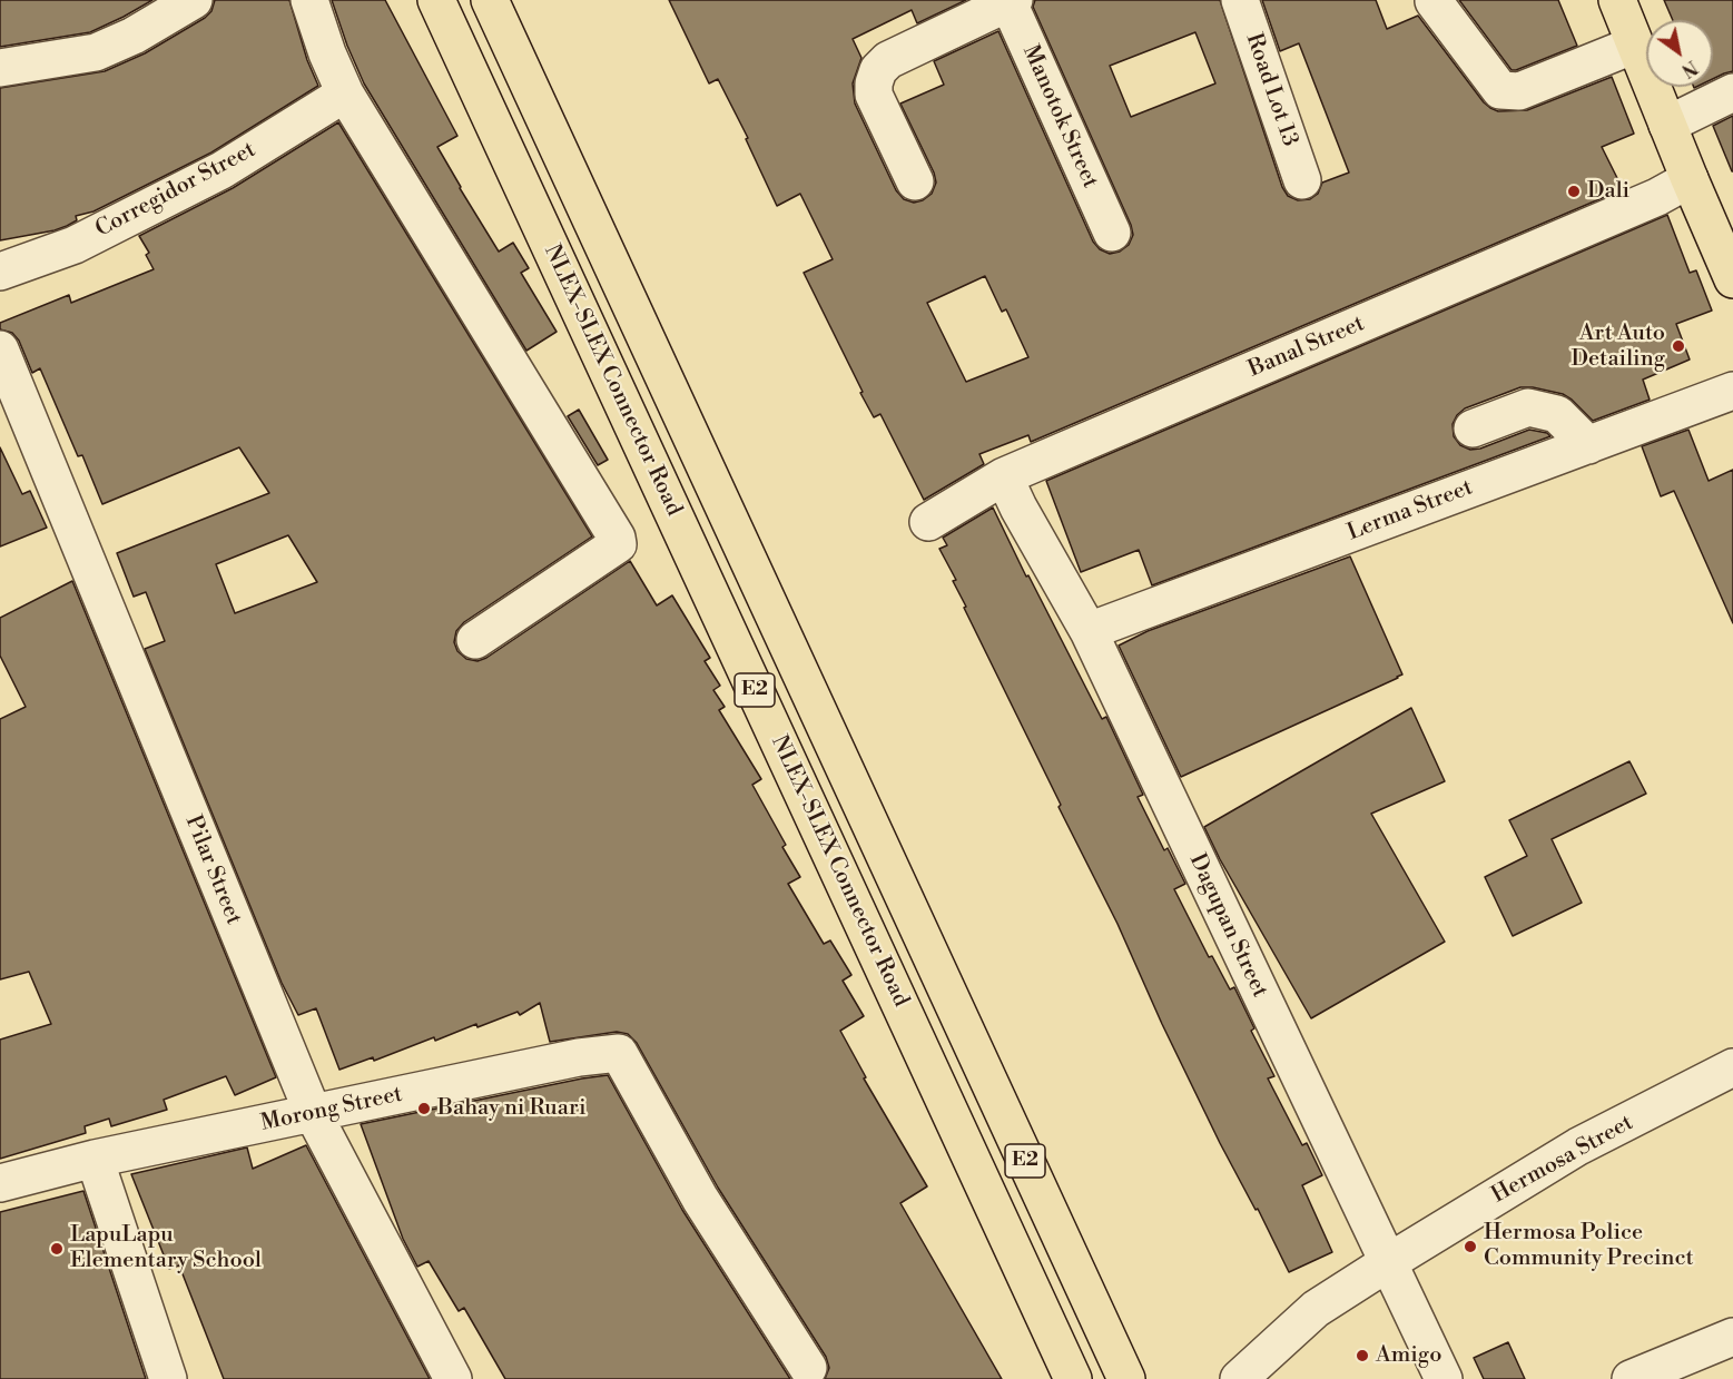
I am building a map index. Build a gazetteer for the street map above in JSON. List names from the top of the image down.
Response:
{
  "streets": {
    "main road": ["NLEX-SLEX Connector Road", "E2"],
    "street": [
      "Road Lot 13",
      "Manotok Street",
      "Corregidor Street",
      "Banal Street",
      "Lerma Street",
      "Pilar Street",
      "Dagupan Street",
      "Morong Street",
      "Hermosa Street"
    ]
  },
  "crossings": [
    ["Banal Street", "Dagupan Street"],
    ["Lerma Street", "Dagupan Street"],
    ["Pilar Street", "Morong Street"],
    ["Dagupan Street", "Hermosa Street"]
  ],
  "places": [
    "Dali",
    "Art Auto Detailing",
    "Bahay ni Ruari",
    "Hermosa Police Community Precinct",
    "LapuLapu Elementary School",
    "Amigo"
  ],
  "north": "bottom right"
}
